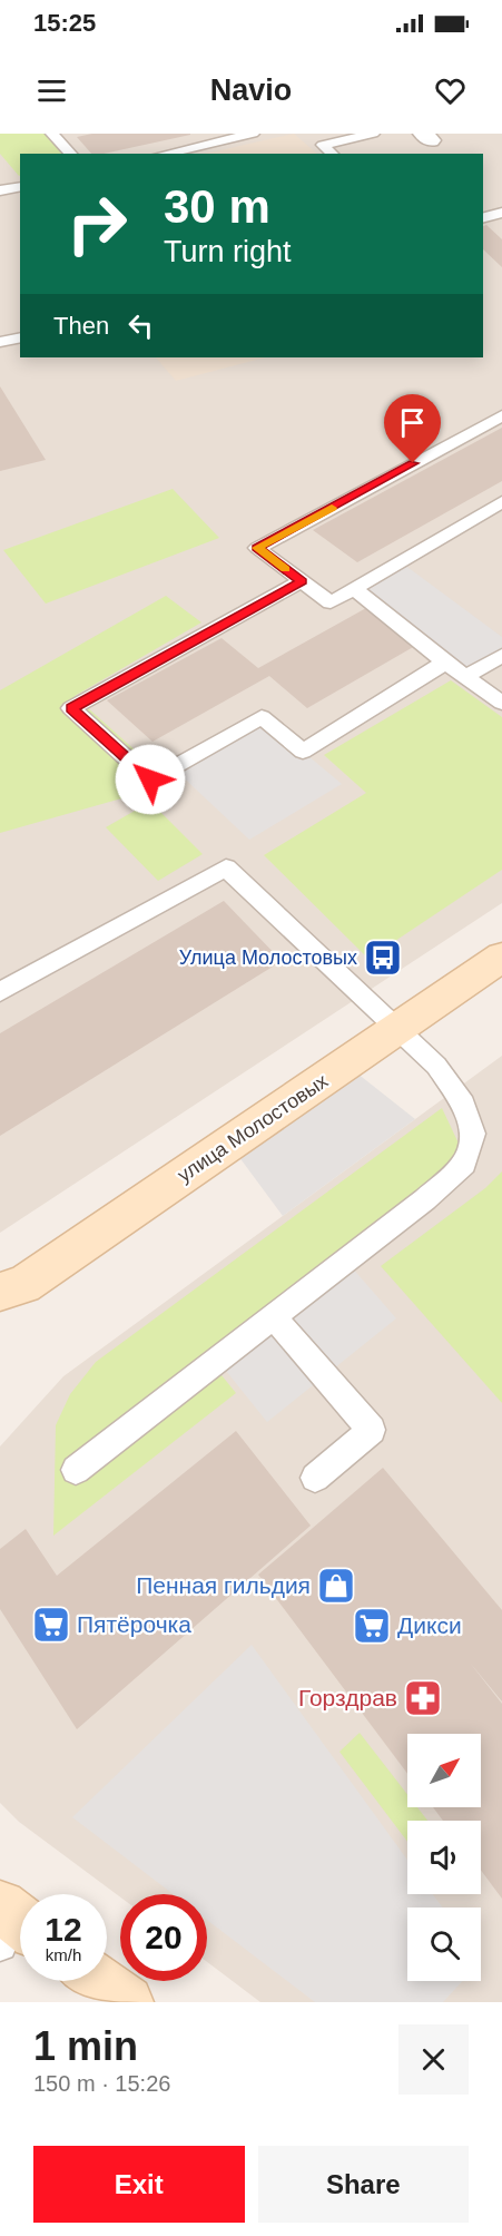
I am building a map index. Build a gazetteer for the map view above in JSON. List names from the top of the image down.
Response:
{
  "streets": {
    "street": ["улица Молостовых"]
  },
  "places": {
    "bus stop": ["Улица Молостовых"],
    "shop": ["Пенная гильдия"],
    "supermarket": ["Пятёрочка", "Дикси"],
    "pharmacy": ["Горздрав"]
  },
  "north": "top right",
  "page": {
    "status": "15:25",
    "header": "Navio",
    "turn": ["30 m", "Turn right"],
    "then": "Then",
    "speed": "12 km/h",
    "limit": "20",
    "heading": ["1 min", "150 m · 15:26"],
    "buttons": ["Exit", "Share"]
  }
}
